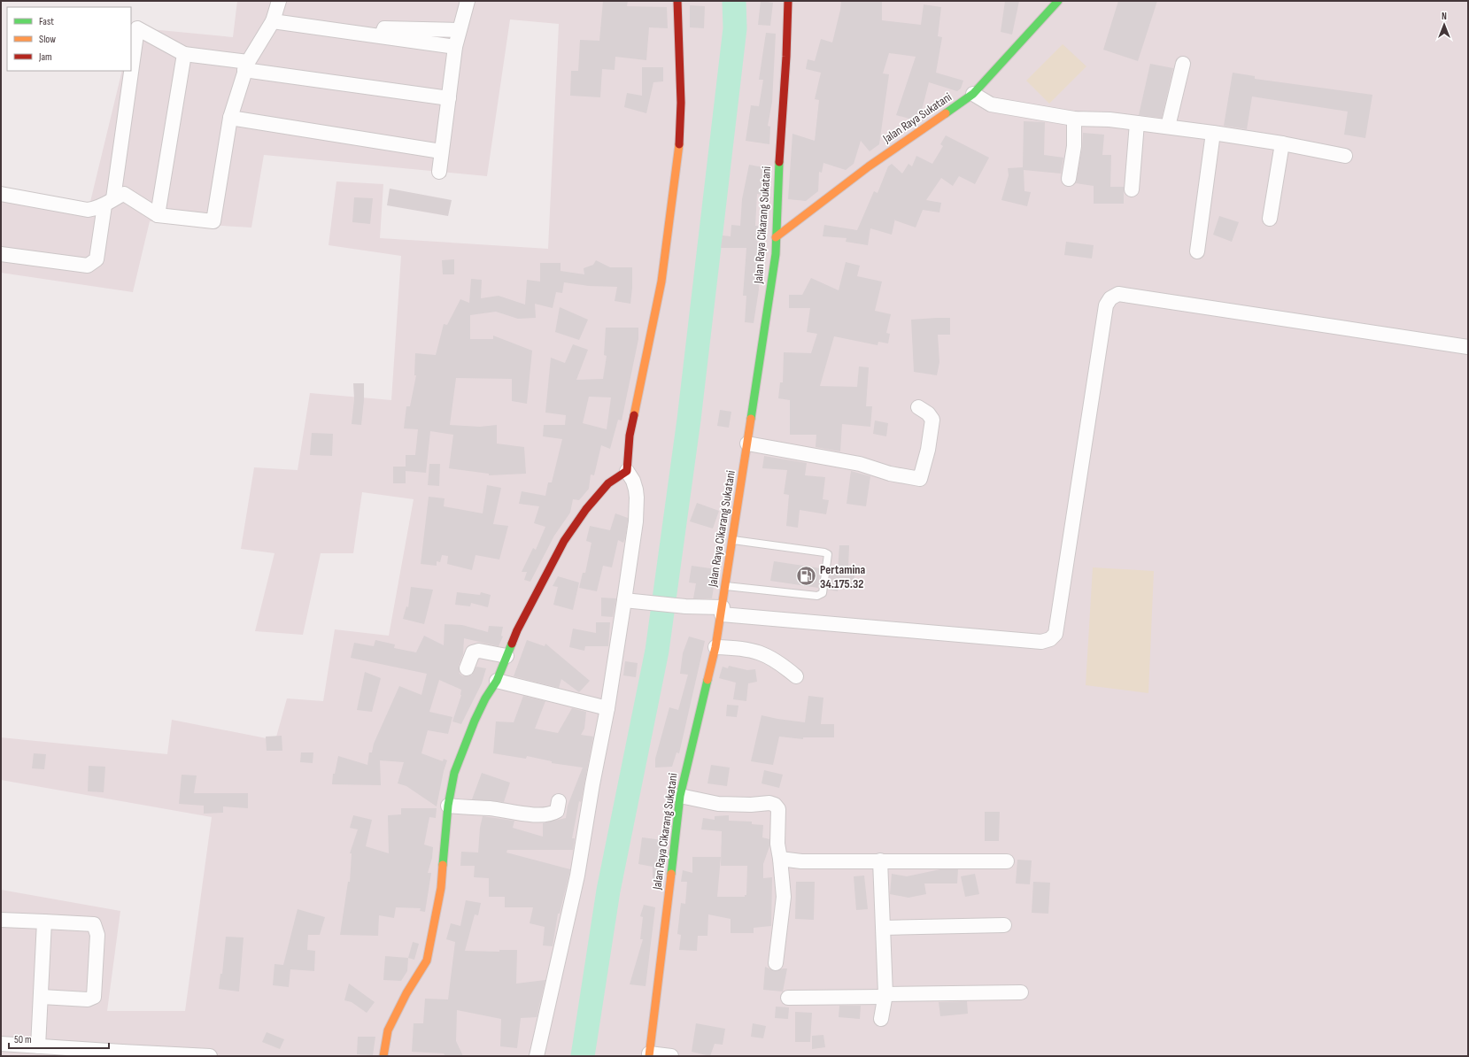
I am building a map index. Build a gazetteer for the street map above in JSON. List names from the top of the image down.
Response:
{
  "streets": {
    "street": ["Jalan Raya Sukatani", "Jalan Raya Cikarang Sukatani"]
  },
  "crossings": [
    ["Jalan Raya Sukatani", "Jalan Raya Cikarang Sukatani"]
  ],
  "places": {
    "fuel station": ["Pertamina 34.175.32"]
  },
  "legend": ["Fast", "Slow", "Jam"],
  "scale_bar": "50 m",
  "north": "top"
}
